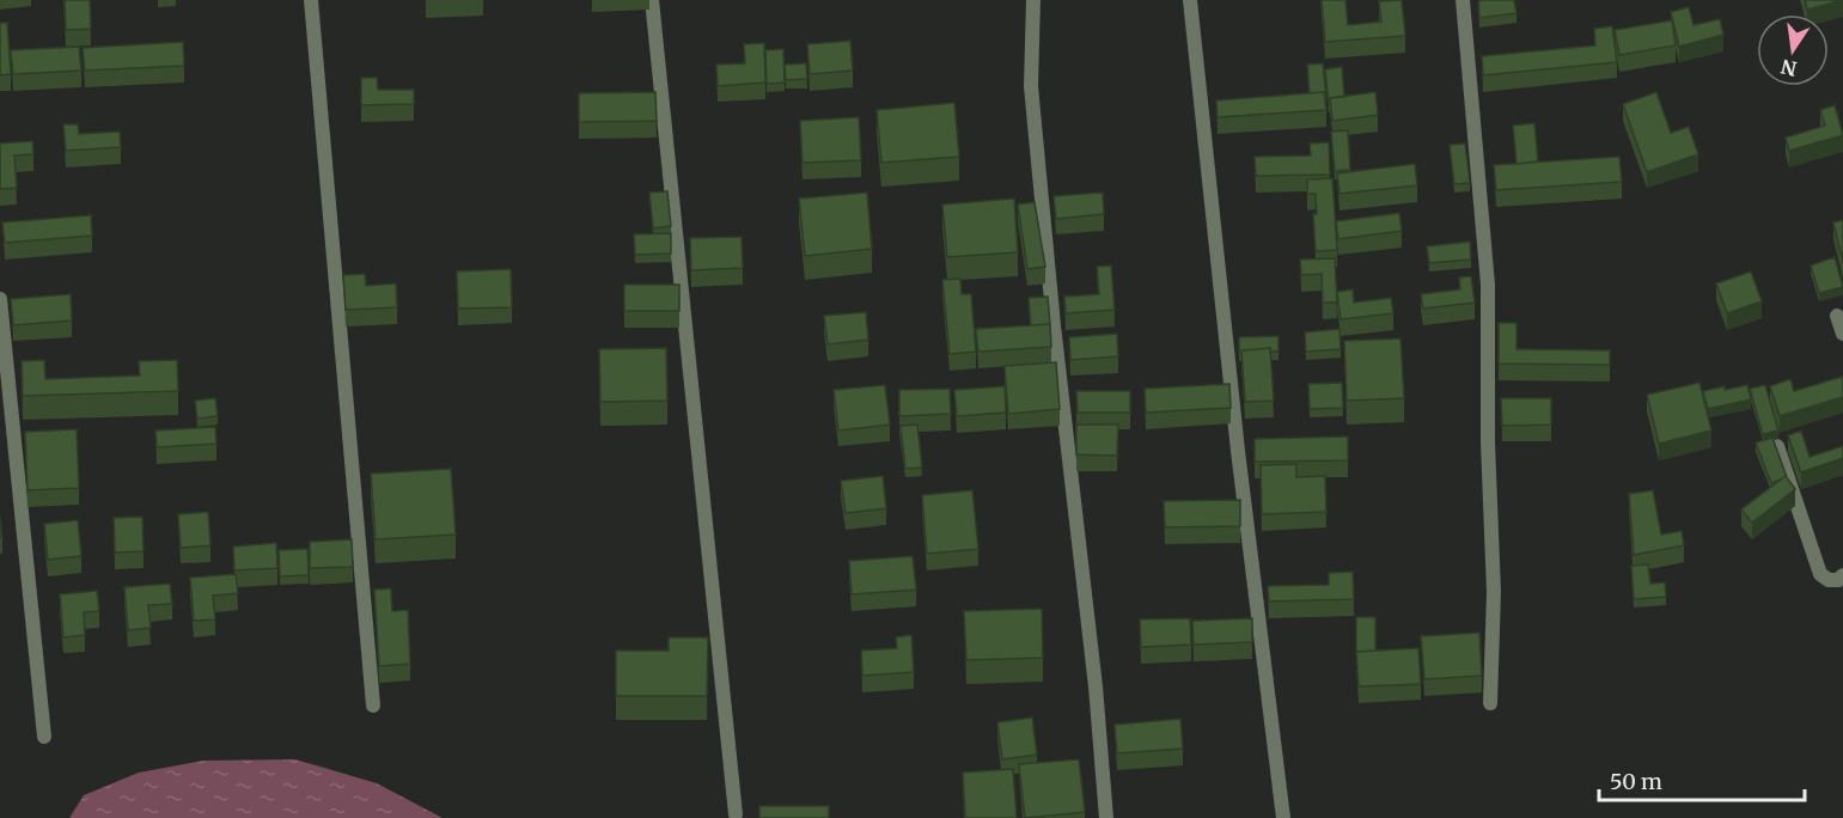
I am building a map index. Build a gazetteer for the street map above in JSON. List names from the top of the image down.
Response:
{
  "scale_bar": "50 m",
  "north": "bottom"
}
